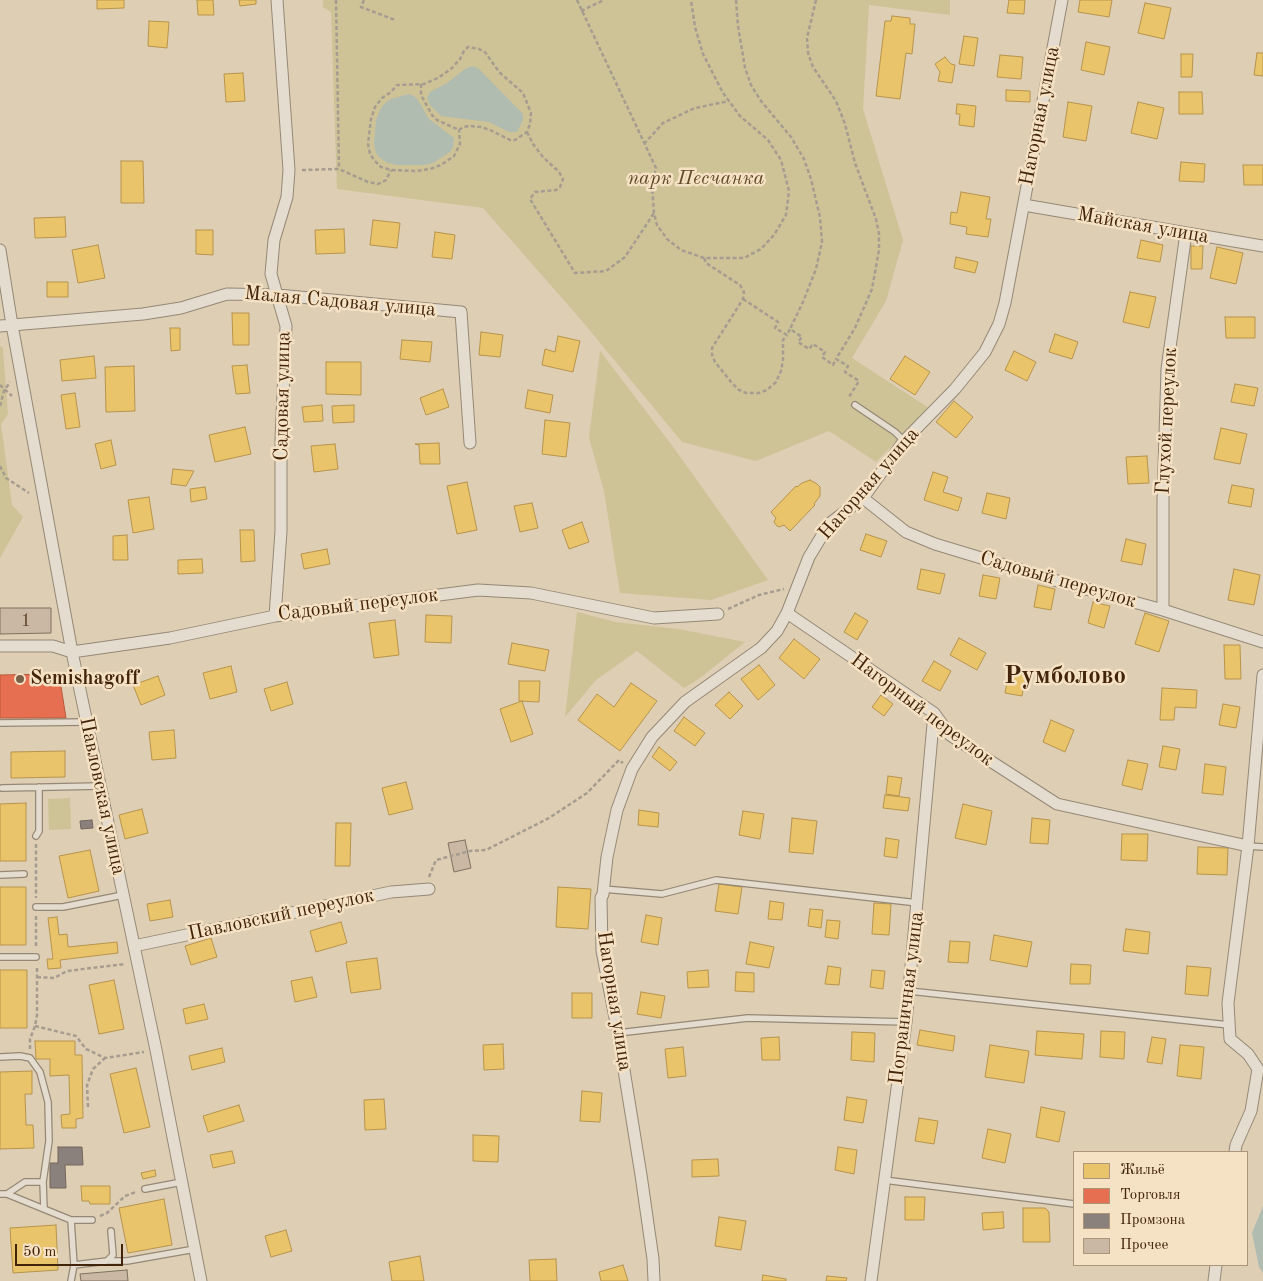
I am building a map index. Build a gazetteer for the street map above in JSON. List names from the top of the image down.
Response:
{
  "streets": {
    "street": [
      "Нагорная улица",
      "Майская улица",
      "Малая Садовая улица",
      "Садовая улица",
      "Глухой переулок",
      "Садовый переулок",
      "Нагорный переулок",
      "Павловская улица",
      "Павловский переулок",
      "Пограничная улица"
    ]
  },
  "crossings": [
    ["Нагорная улица", "Майская улица"],
    ["Нагорная улица", "Садовый переулок"],
    ["Нагорная улица", "Нагорный переулок"],
    ["Майская улица", "Глухой переулок"],
    ["Малая Садовая улица", "Садовая улица"],
    ["Малая Садовая улица", "Павловская улица"],
    ["Садовая улица", "Садовый переулок"],
    ["Глухой переулок", "Садовый переулок"],
    ["Садовый переулок", "Павловская улица"],
    ["Нагорный переулок", "Пограничная улица"],
    ["Павловская улица", "Павловский переулок"]
  ],
  "districts": ["Румболово"],
  "parks": ["парк Песчанка"],
  "places": ["Semishagoff"],
  "house_numbers": ["1"],
  "legend": [
    "Жильё",
    "Торговля",
    "Промзона",
    "Прочее"
  ],
  "scale_bar": "50 m"
}
